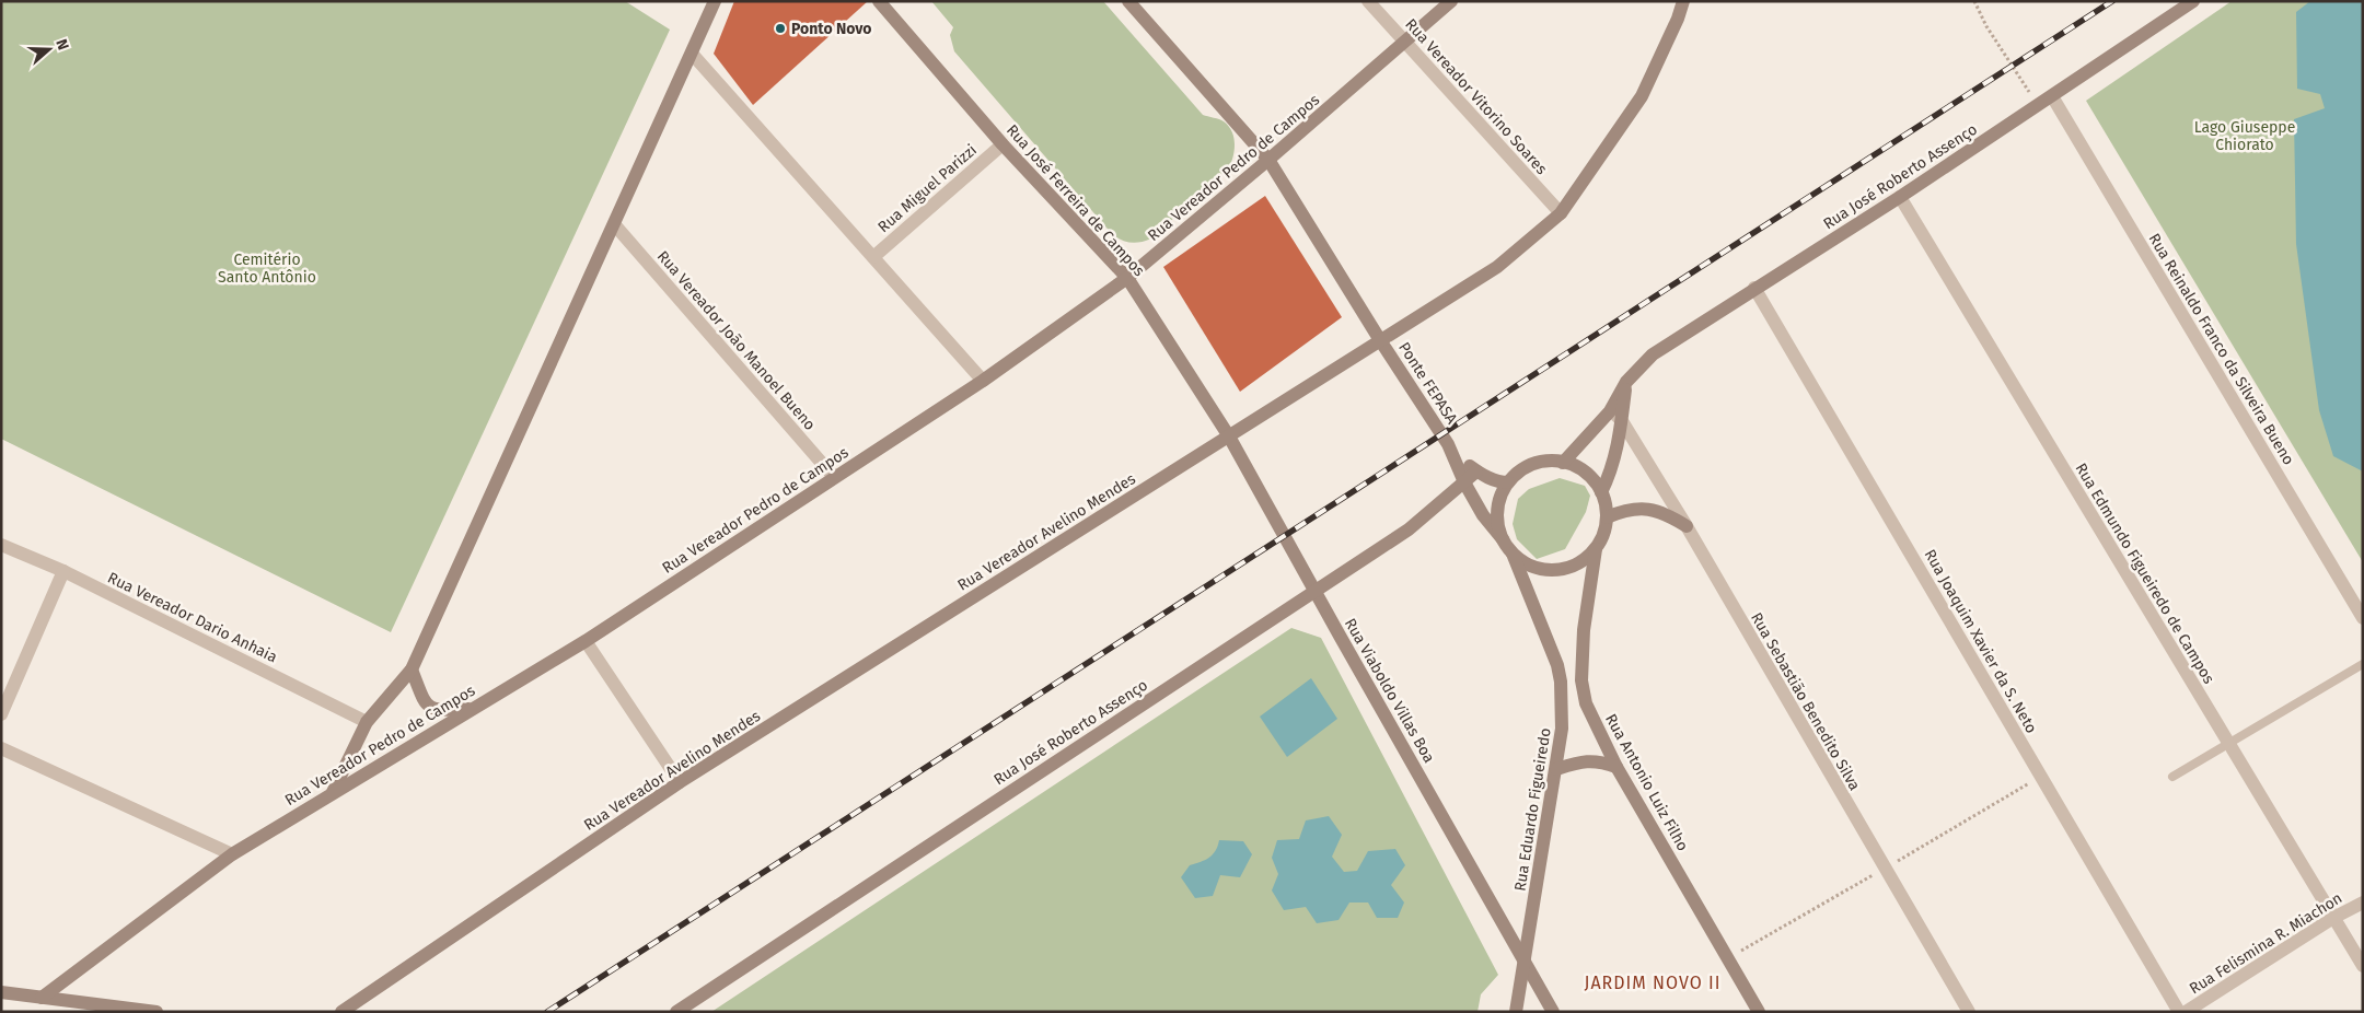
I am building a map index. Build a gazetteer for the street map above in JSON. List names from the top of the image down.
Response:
{
  "streets": {
    "main road": [
      "Rua Vereador Pedro de Campos",
      "Rua José Roberto Assenço",
      "Rua José Ferreira de Campos",
      "Ponte FEPASA",
      "Rua Vereador Avelino Mendes",
      "Rua Viaboldo Villas Boa",
      "Rua Antonio Luiz Filho",
      "Rua Eduardo Figueiredo"
    ],
    "street": [
      "Rua Vereador Vitorino Soares",
      "Rua Miguel Parizzi",
      "Rua Vereador João Manoel Bueno",
      "Rua Reinaldo Franco da Silveira Bueno",
      "Rua Edmundo Figueiredo de Campos",
      "Rua Vereador Dario Anhaia",
      "Rua Joaquim Xavier da S. Neto",
      "Rua Sebastião Benedito Silva",
      "Rua Felismina R. Miachon"
    ]
  },
  "crossings": [
    ["Rua Vereador Vitorino Soares", "Rua Vereador Pedro de Campos"],
    ["Rua Vereador Vitorino Soares", "Rua Vereador Avelino Mendes"],
    ["Rua Vereador Pedro de Campos", "Rua José Ferreira de Campos"],
    ["Rua Vereador Pedro de Campos", "Rua Vereador João Manoel Bueno"],
    ["Rua Vereador Pedro de Campos", "Ponte FEPASA"],
    ["Rua José Roberto Assenço", "Rua Reinaldo Franco da Silveira Bueno"],
    ["Rua José Roberto Assenço", "Rua Edmundo Figueiredo de Campos"],
    ["Rua José Roberto Assenço", "Rua Joaquim Xavier da S. Neto"],
    ["Rua José Roberto Assenço", "Rua Viaboldo Villas Boa"],
    ["Rua José Roberto Assenço", "Rua Sebastião Benedito Silva"],
    ["Rua José Roberto Assenço", "Rua Antonio Luiz Filho"],
    ["Rua José Roberto Assenço", "Rua Eduardo Figueiredo"],
    ["Rua Miguel Parizzi", "Rua José Ferreira de Campos"],
    ["Rua José Ferreira de Campos", "Rua Vereador Avelino Mendes"],
    ["Rua José Ferreira de Campos", "Rua Viaboldo Villas Boa"],
    ["Ponte FEPASA", "Rua Vereador Avelino Mendes"],
    ["Rua Vereador Avelino Mendes", "Rua Viaboldo Villas Boa"],
    ["Rua Edmundo Figueiredo de Campos", "Rua Felismina R. Miachon"],
    ["Rua Viaboldo Villas Boa", "Rua Eduardo Figueiredo"],
    ["Rua Antonio Luiz Filho", "Rua Eduardo Figueiredo"]
  ],
  "districts": ["JARDIM NOVO II"],
  "parks": ["Lago Giuseppe Chiorato", "Cemitério Santo Antônio"],
  "places": ["Ponto Novo"],
  "north": "right"
}
